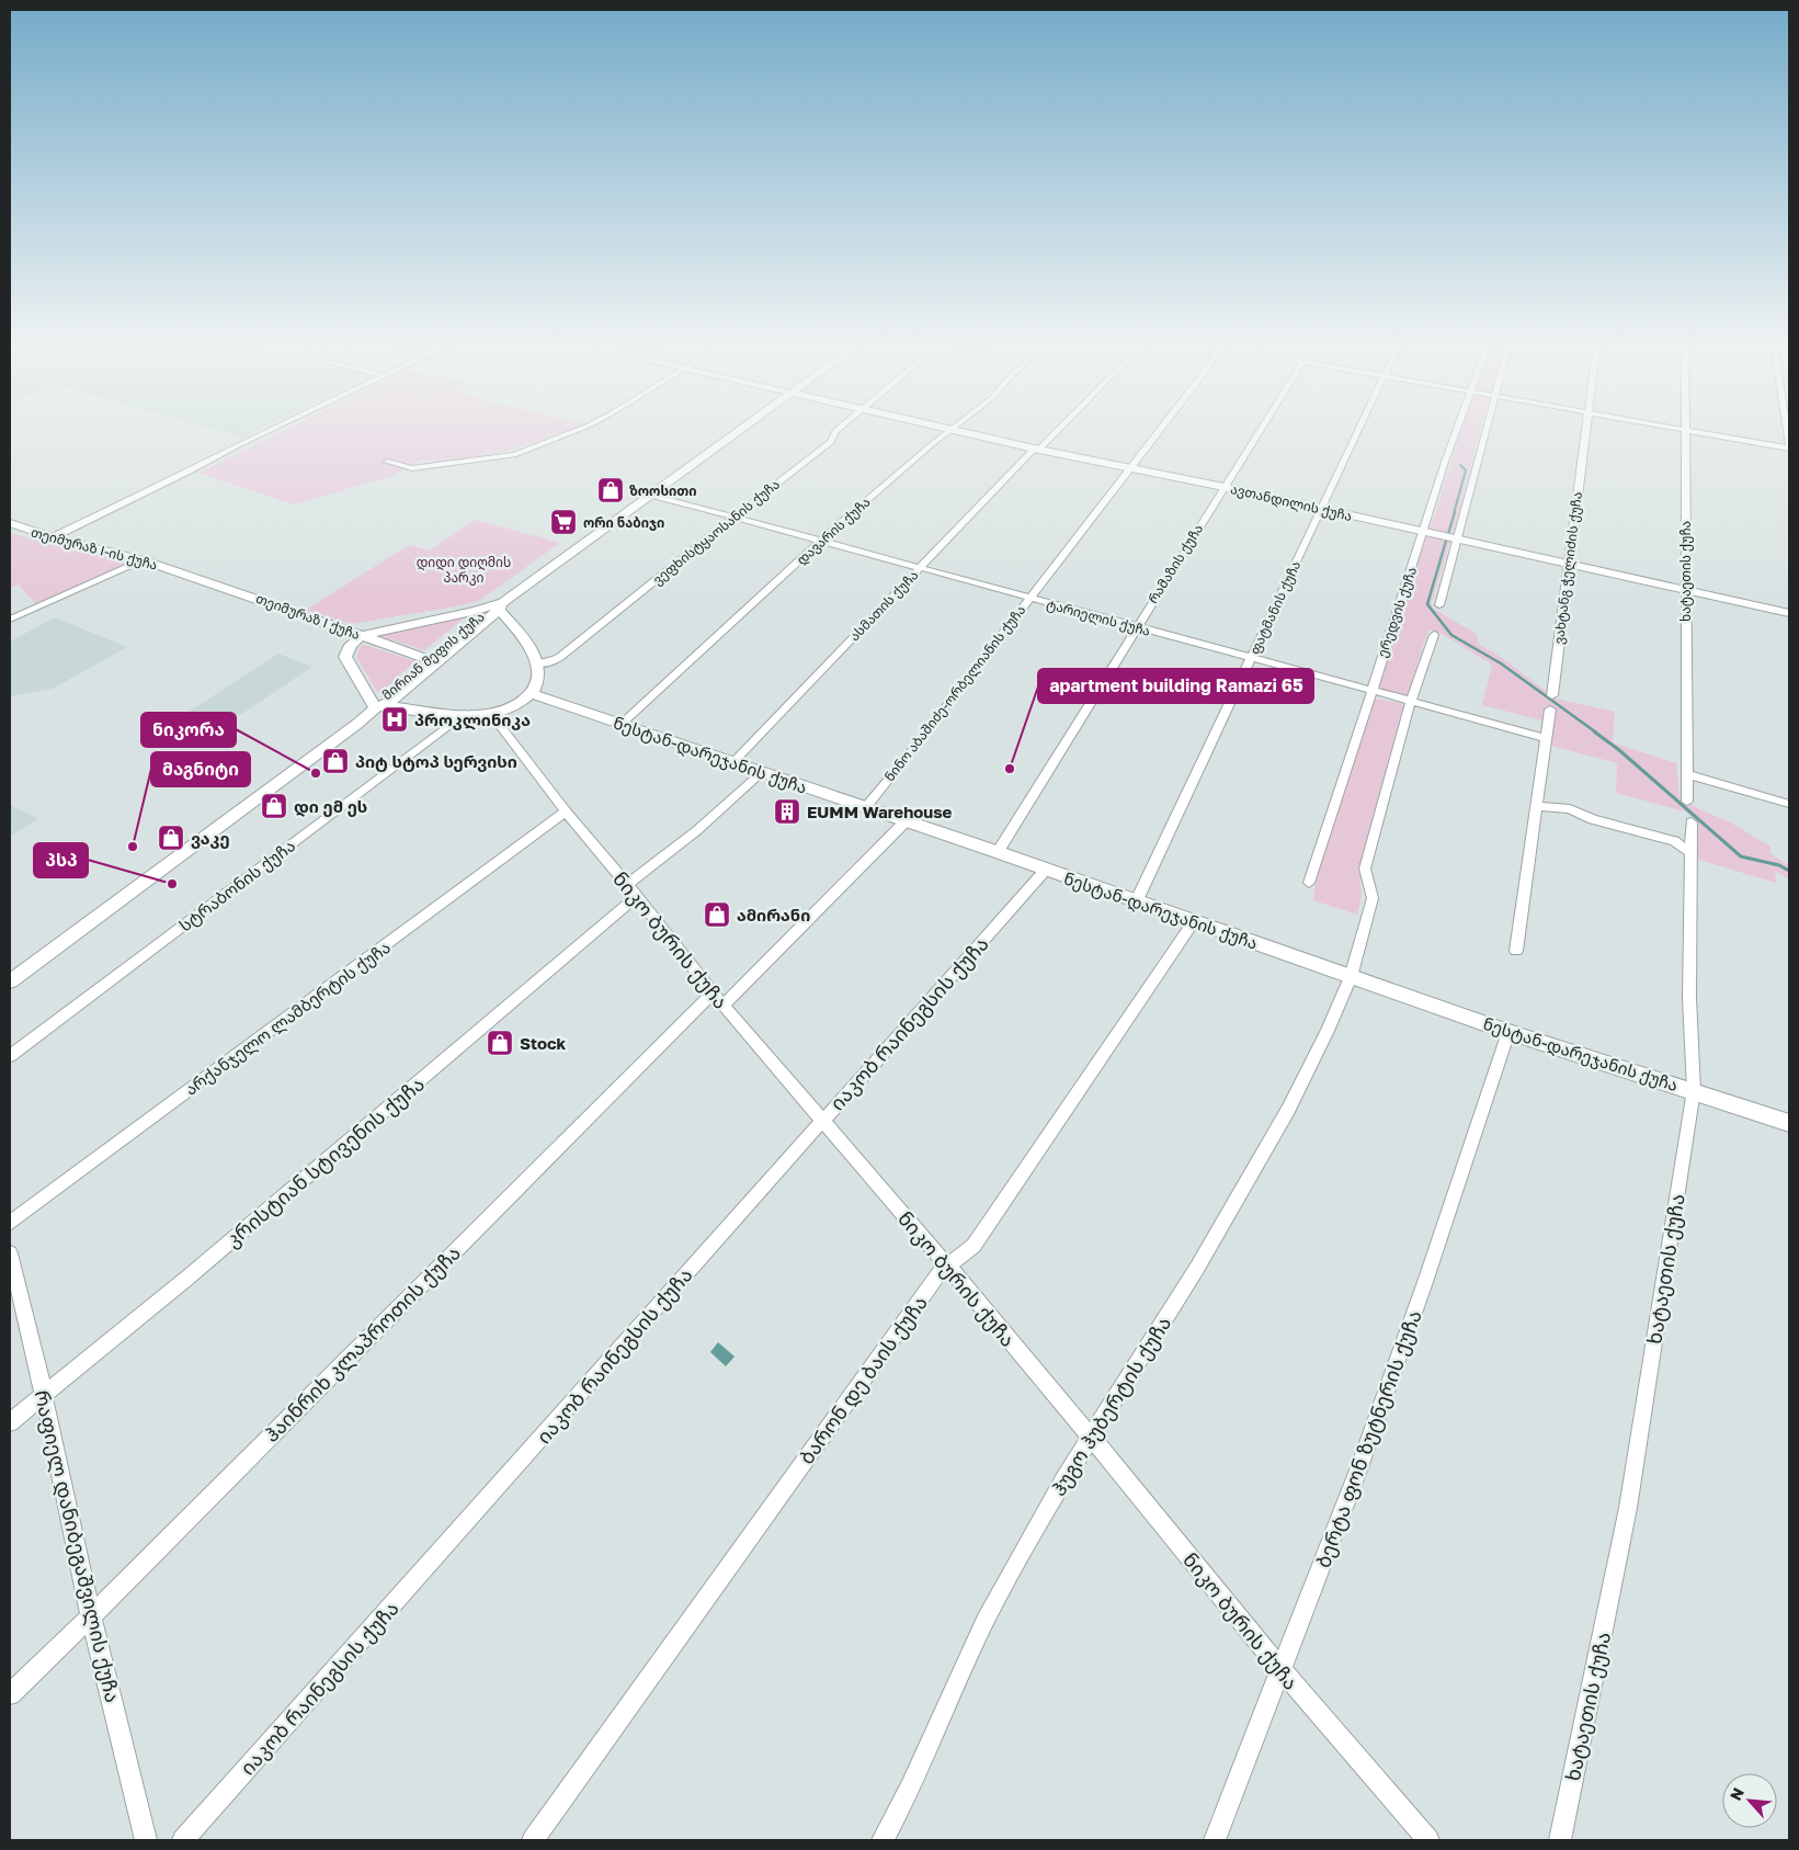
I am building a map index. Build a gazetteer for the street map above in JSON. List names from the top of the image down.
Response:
{
  "streets": {
    "street": [
      "ავთანდილის ქუჩა",
      "დავარის ქუჩა",
      "ვეფხისტყაოსანის ქუჩა",
      "თეიმურაზ I-ის ქუჩა",
      "რამაზის ქუჩა",
      "ვახტანგ ჭელიძის ქუჩა",
      "ხატაეთის ქუჩა",
      "ასმათის ქუჩა",
      "ფატმანის ქუჩა",
      "ერედვის ქუჩა",
      "თეიმურაზ I ქუჩა",
      "ტარიელის ქუჩა",
      "მირიან მეფის ქუჩა",
      "ნინო აბაშიძე-ორბელიანის ქუჩა",
      "ნესტან-დარეჯანის ქუჩა",
      "სტრაბონის ქუჩა",
      "ნიკო ბურის ქუჩა",
      "არქანჯელო ლამბერტის ქუჩა",
      "იაკობ რაინეგსის ქუჩა",
      "კრისტიან სტივენის ქუჩა",
      "ჰაინრიხ კლაპროთის ქუჩა",
      "ბარონ დე ბაის ქუჩა",
      "ჰუგო ჰუბერტის ქუჩა",
      "ბერტა ფონ ზუტნერის ქუჩა",
      "რაფიელ დანიბეგაშვილის ქუჩა"
    ]
  },
  "crossings": [
    ["ავთანდილის ქუჩა", "დავარის ქუჩა"],
    ["ავთანდილის ქუჩა", "რამაზის ქუჩა"],
    ["ავთანდილის ქუჩა", "ვახტანგ ჭელიძის ქუჩა"],
    ["ავთანდილის ქუჩა", "ხატაეთის ქუჩა"],
    ["ავთანდილის ქუჩა", "ასმათის ქუჩა"],
    ["ავთანდილის ქუჩა", "ფატმანის ქუჩა"],
    ["ავთანდილის ქუჩა", "ერედვის ქუჩა"],
    ["ავთანდილის ქუჩა", "ნინო აბაშიძე-ორბელიანის ქუჩა"],
    ["დავარის ქუჩა", "ტარიელის ქუჩა"],
    ["დავარის ქუჩა", "ნესტან-დარეჯანის ქუჩა"],
    ["ვეფხისტყაოსანის ქუჩა", "ტარიელის ქუჩა"],
    ["ვეფხისტყაოსანის ქუჩა", "მირიან მეფის ქუჩა"],
    ["თეიმურაზ I-ის ქუჩა", "თეიმურაზ I ქუჩა"],
    ["რამაზის ქუჩა", "ტარიელის ქუჩა"],
    ["რამაზის ქუჩა", "ნესტან-დარეჯანის ქუჩა"],
    ["ხატაეთის ქუჩა", "ნესტან-დარეჯანის ქუჩა"],
    ["ასმათის ქუჩა", "ტარიელის ქუჩა"],
    ["ასმათის ქუჩა", "ნესტან-დარეჯანის ქუჩა"],
    ["ფატმანის ქუჩა", "ტარიელის ქუჩა"],
    ["ფატმანის ქუჩა", "ნესტან-დარეჯანის ქუჩა"],
    ["ერედვის ქუჩა", "ტარიელის ქუჩა"],
    ["თეიმურაზ I ქუჩა", "მირიან მეფის ქუჩა"],
    ["ტარიელის ქუჩა", "მირიან მეფის ქუჩა"],
    ["ტარიელის ქუჩა", "ნინო აბაშიძე-ორბელიანის ქუჩა"],
    ["მირიან მეფის ქუჩა", "ნესტან-დარეჯანის ქუჩა"],
    ["მირიან მეფის ქუჩა", "სტრაბონის ქუჩა"],
    ["მირიან მეფის ქუჩა", "ნიკო ბურის ქუჩა"],
    ["ნინო აბაშიძე-ორბელიანის ქუჩა", "ნესტან-დარეჯანის ქუჩა"],
    ["ნესტან-დარეჯანის ქუჩა", "იაკობ რაინეგსის ქუჩა"],
    ["ნესტან-დარეჯანის ქუჩა", "ჰაინრიხ კლაპროთის ქუჩა"],
    ["ნესტან-დარეჯანის ქუჩა", "ბარონ დე ბაის ქუჩა"],
    ["ნესტან-დარეჯანის ქუჩა", "ჰუგო ჰუბერტის ქუჩა"],
    ["ნესტან-დარეჯანის ქუჩა", "ბერტა ფონ ზუტნერის ქუჩა"],
    ["ნიკო ბურის ქუჩა", "არქანჯელო ლამბერტის ქუჩა"],
    ["ნიკო ბურის ქუჩა", "იაკობ რაინეგსის ქუჩა"],
    ["ნიკო ბურის ქუჩა", "კრისტიან სტივენის ქუჩა"],
    ["ნიკო ბურის ქუჩა", "ჰაინრიხ კლაპროთის ქუჩა"],
    ["ნიკო ბურის ქუჩა", "ბარონ დე ბაის ქუჩა"],
    ["ნიკო ბურის ქუჩა", "ჰუგო ჰუბერტის ქუჩა"],
    ["ნიკო ბურის ქუჩა", "ბერტა ფონ ზუტნერის ქუჩა"],
    ["კრისტიან სტივენის ქუჩა", "რაფიელ დანიბეგაშვილის ქუჩა"],
    ["ჰაინრიხ კლაპროთის ქუჩა", "რაფიელ დანიბეგაშვილის ქუჩა"]
  ],
  "parks": ["დიდი დიღმის პარკი"],
  "places": {
    "shop": [
      "ზოოსითი",
      "პიტ სტოპ სერვისი",
      "დი ემ ეს",
      "ვაკე",
      "ამირანი",
      "Stock"
    ],
    "supermarket": ["ორი ნაბიჯი"],
    "hospital": ["პროკლინიკა"],
    "other": [
      "apartment building Ramazi 65",
      "ნიკორა",
      "მაგნიტი",
      "პსპ"
    ],
    "building": ["EUMM Warehouse"]
  },
  "north": "top left"
}
